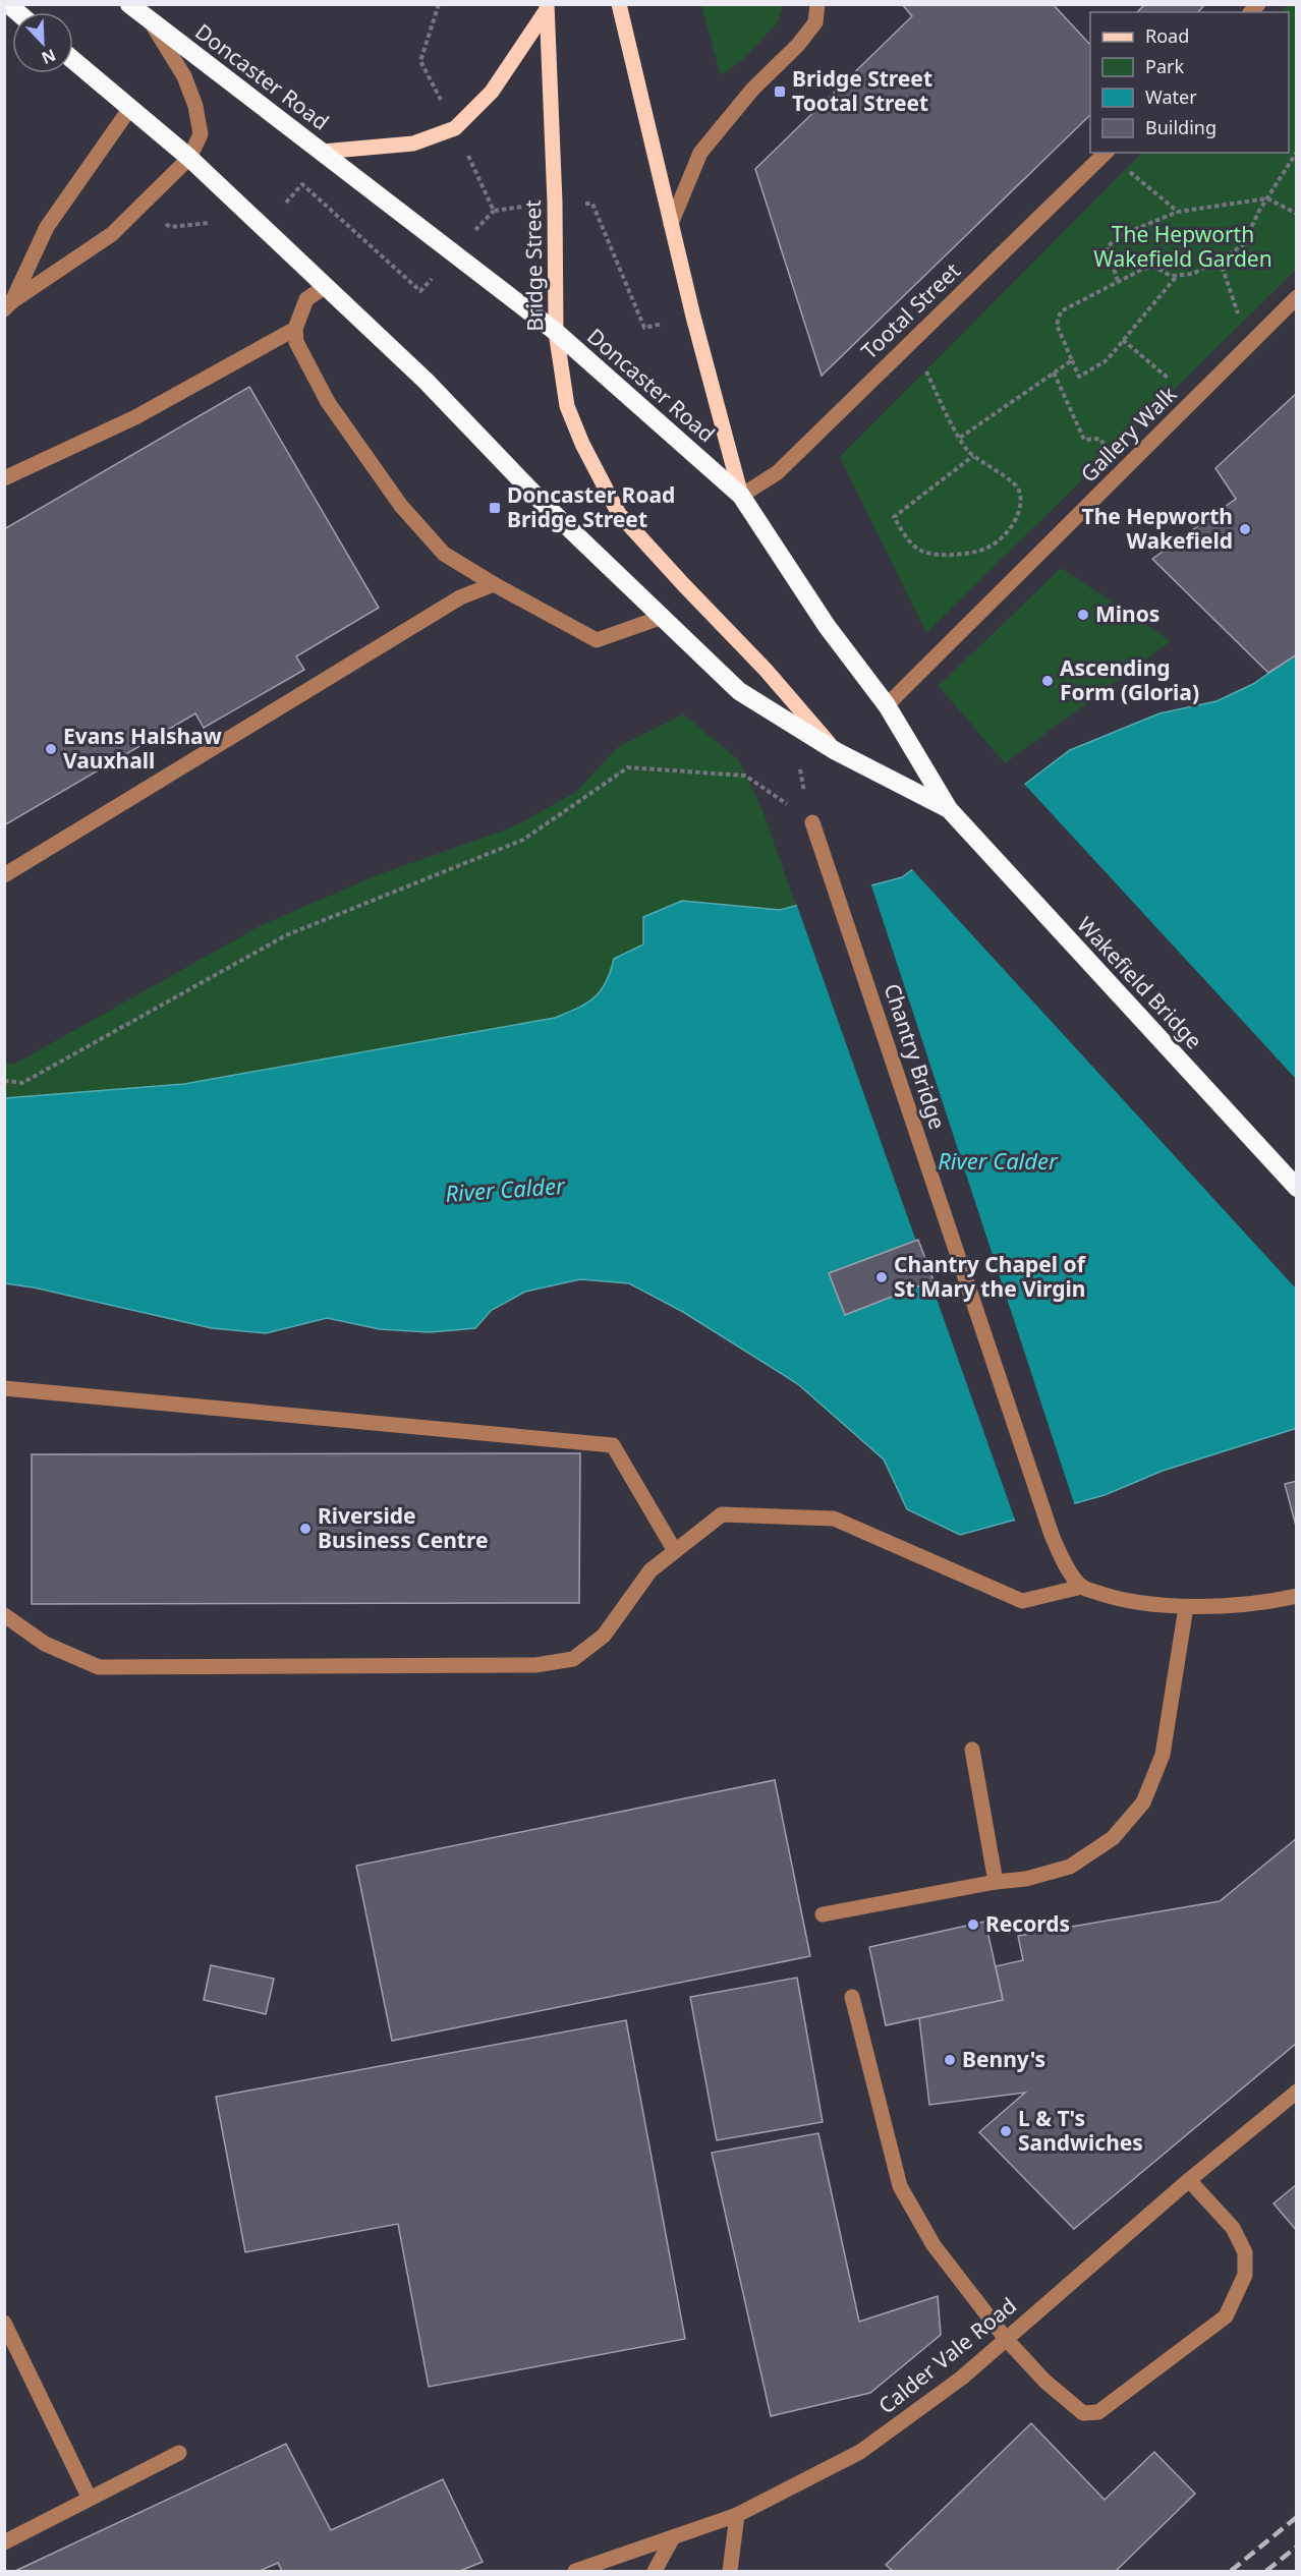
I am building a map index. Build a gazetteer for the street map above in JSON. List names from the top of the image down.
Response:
{
  "streets": {
    "highway": ["Doncaster Road", "Wakefield Bridge"],
    "main road": ["Bridge Street"],
    "street": [
      "Tootal Street",
      "Gallery Walk",
      "Chantry Bridge",
      "Calder Vale Road"
    ]
  },
  "crossings": [
    ["Doncaster Road", "Bridge Street"],
    ["Doncaster Road", "Tootal Street"],
    ["Doncaster Road", "Gallery Walk"],
    ["Doncaster Road", "Wakefield Bridge"]
  ],
  "water": ["River Calder"],
  "parks": ["The Hepworth Wakefield Garden"],
  "places": {
    "transit": ["Bridge Street Tootal Street", "Doncaster Road Bridge Street"],
    "other": [
      "The Hepworth Wakefield",
      "Minos",
      "Ascending Form (Gloria)",
      "Evans Halshaw Vauxhall",
      "Chantry Chapel of St Mary the Virgin",
      "Riverside Business Centre",
      "Records",
      "Benny's",
      "L & T's Sandwiches"
    ]
  },
  "legend": [
    "Road",
    "Park",
    "Water",
    "Building"
  ],
  "north": "bottom right"
}
